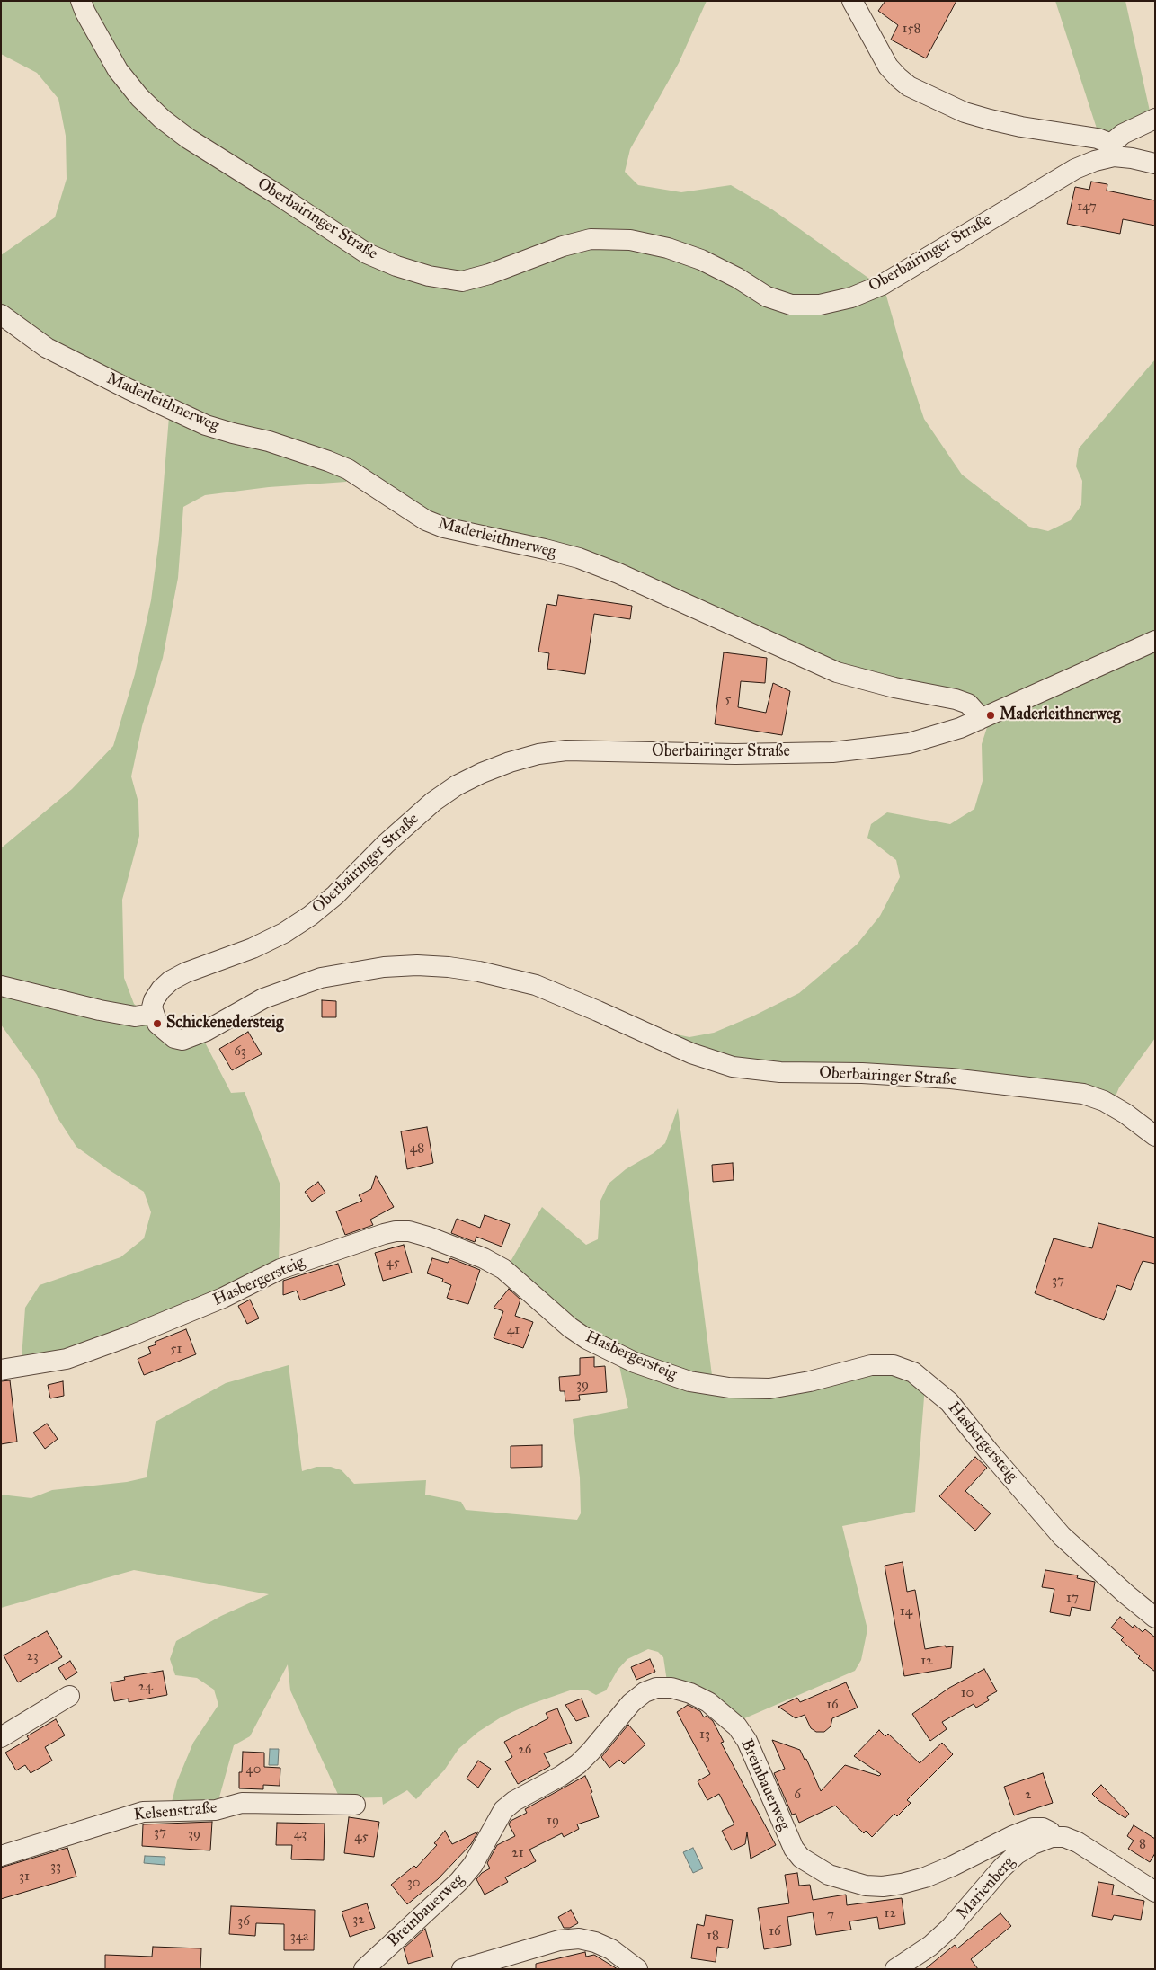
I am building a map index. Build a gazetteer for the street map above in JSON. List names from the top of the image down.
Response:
{
  "streets": {
    "street": [
      "Oberbairinger Straße",
      "Maderleithnerweg",
      "Hasbergersteig",
      "Breinbauerweg",
      "Kelsenstraße",
      "Marienberg"
    ]
  },
  "crossings": [
    ["Oberbairinger Straße", "Maderleithnerweg"],
    ["Breinbauerweg", "Marienberg"]
  ],
  "places": ["Maderleithnerweg", "Schickenedersteig"],
  "house_numbers": [
    "158",
    "147",
    "5",
    "63",
    "48",
    "45",
    "37",
    "41",
    "51",
    "39",
    "17",
    "14",
    "23",
    "12",
    "24",
    "10",
    "16",
    "13",
    "26",
    "40",
    "6",
    "2",
    "19",
    "37",
    "39",
    "43",
    "45",
    "8",
    "21",
    "33",
    "31",
    "30",
    "12",
    "7",
    "32",
    "36",
    "16",
    "18",
    "34a"
  ]
}
